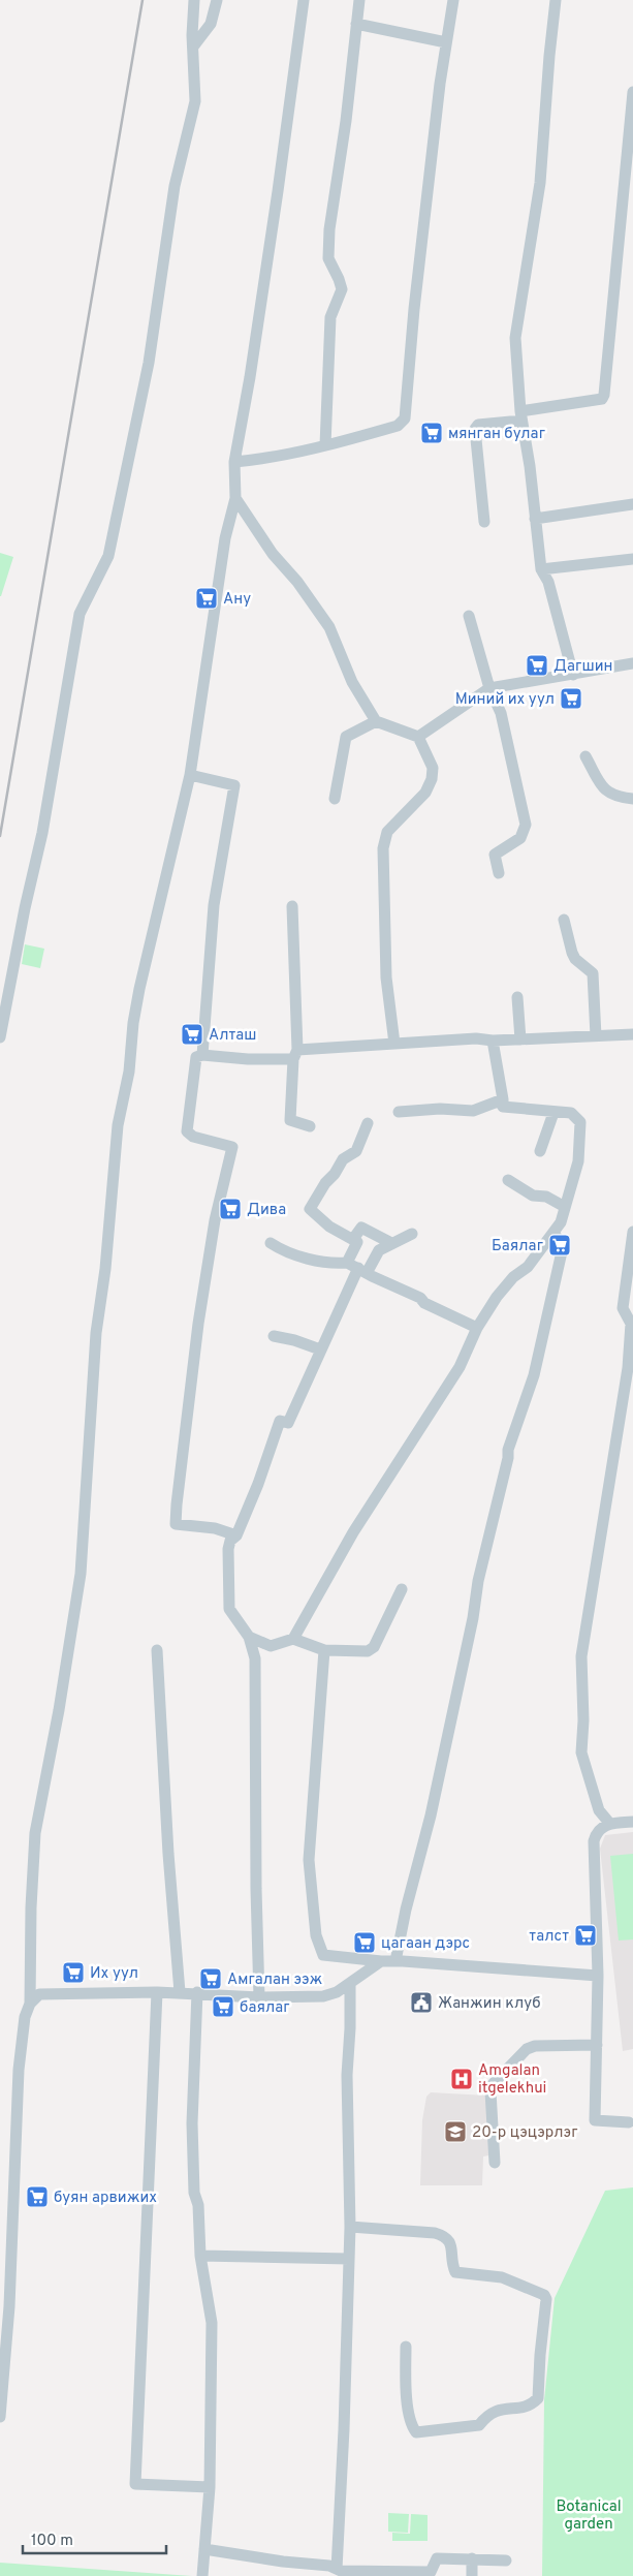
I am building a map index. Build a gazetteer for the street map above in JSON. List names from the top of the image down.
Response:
{
  "parks": ["Botanical garden"],
  "places": {
    "supermarket": [
      "мянган булаг",
      "Ану",
      "Дагшин",
      "Миний их уул",
      "Алташ",
      "Дива",
      "Баялаг",
      "талст",
      "цагаан дэрс",
      "Их уул",
      "Амгалан ээж",
      "баялаг",
      "буян арвижих"
    ],
    "public building": ["Жанжин клуб"],
    "hospital": ["Amgalan itgelekhui"],
    "school or university": ["20-р цэцэрлэг"]
  },
  "scale_bar": "100 m"
}
